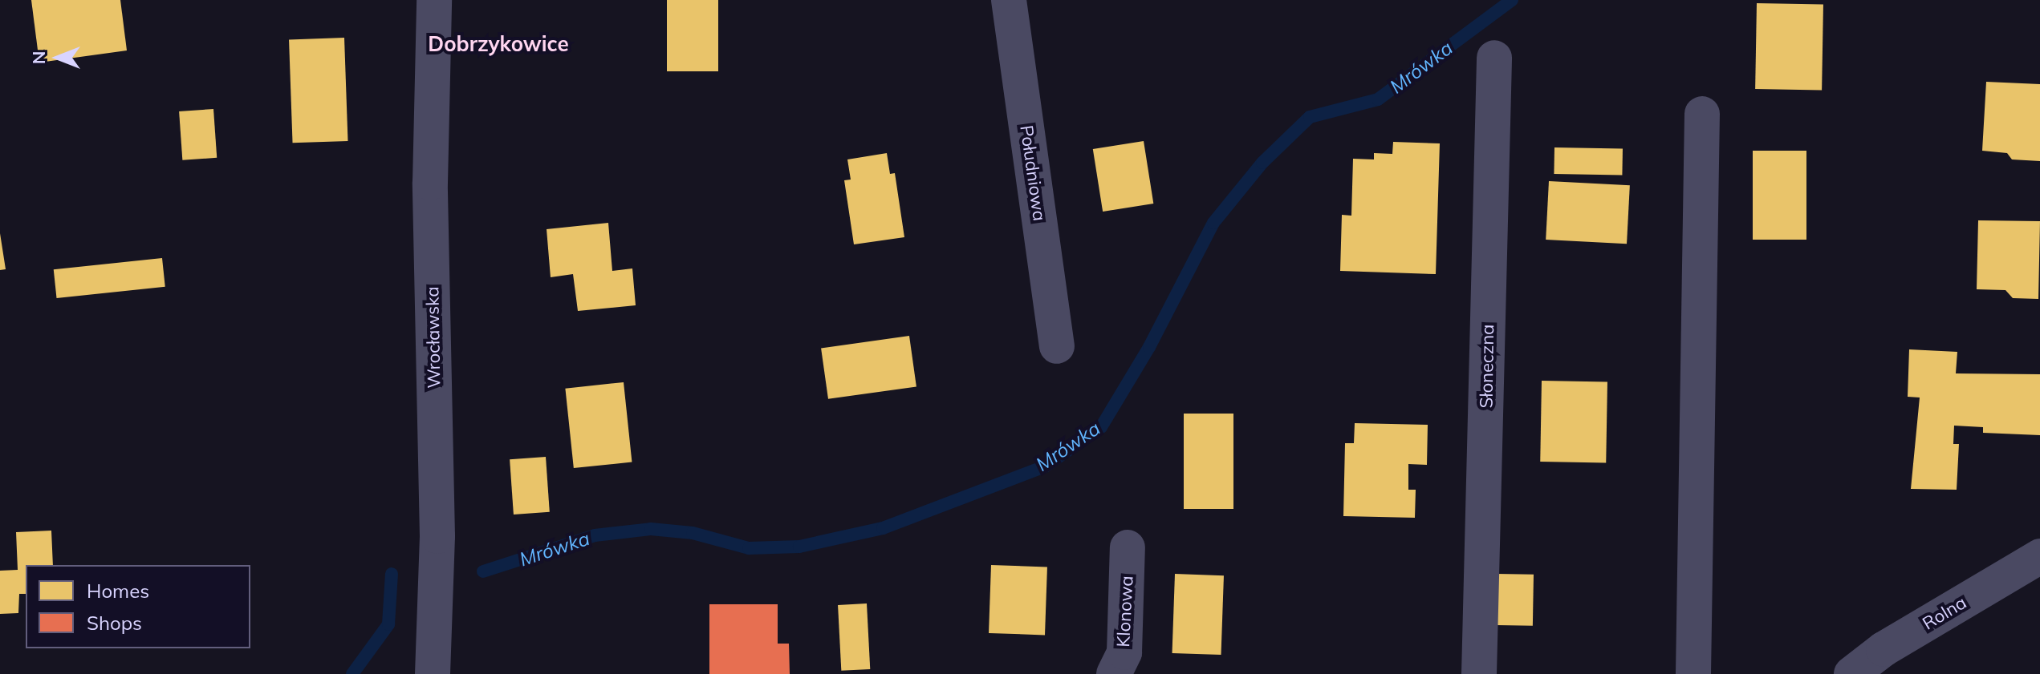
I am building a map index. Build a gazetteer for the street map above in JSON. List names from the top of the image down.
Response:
{
  "streets": {
    "street": [
      "Południowa",
      "Wrocławska",
      "Słoneczna",
      "Klonowa",
      "Rolna"
    ]
  },
  "districts": ["Dobrzykowice"],
  "water": ["Mrówka"],
  "legend": ["Homes", "Shops"],
  "north": "left"
}
